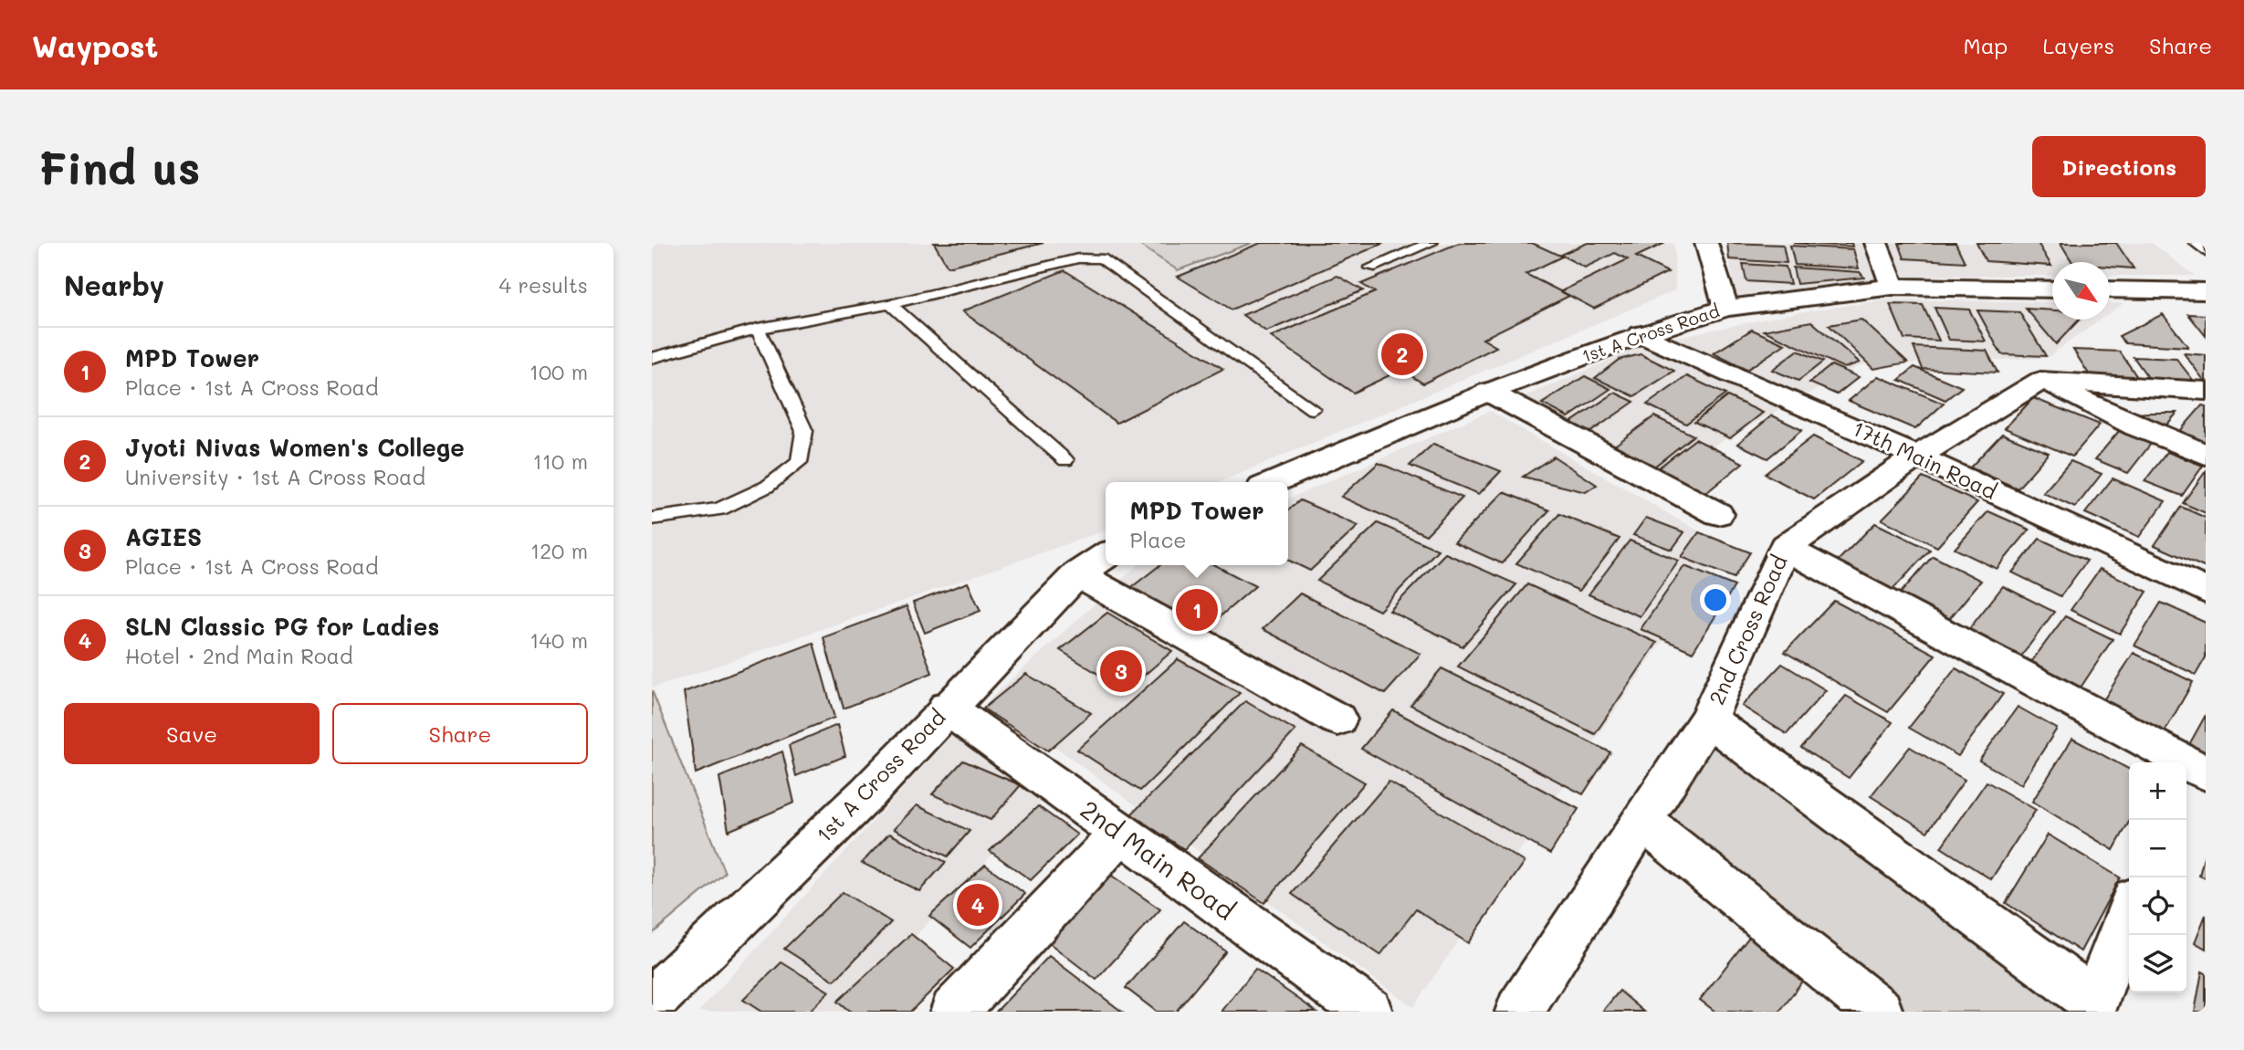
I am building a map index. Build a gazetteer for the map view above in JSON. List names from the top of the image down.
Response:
{
  "streets": {
    "street": [
      "1st A Cross Road",
      "17th Main Road",
      "2nd Cross Road",
      "2nd Main Road"
    ]
  },
  "crossings": [
    ["1st A Cross Road", "17th Main Road"],
    ["1st A Cross Road", "2nd Main Road"],
    ["17th Main Road", "2nd Cross Road"]
  ],
  "north": "bottom right",
  "page": {
    "header": "Waypost",
    "nav": ["Map", "Layers", "Share"],
    "buttons": [
      "Directions",
      ["Save", "Share"]
    ],
    "title": "Find us",
    "heading": ["Nearby", "4 results"],
    "list": [
      {
        "mark": "1",
        "name": "MPD Tower",
        "note": "Place · 1st A Cross Road",
        "value": "100 m"
      },
      {
        "mark": "2",
        "name": "Jyoti Nivas Women's College",
        "note": "University · 1st A Cross Road",
        "value": "110 m"
      },
      {
        "mark": "3",
        "name": "AGIES",
        "note": "Place · 1st A Cross Road",
        "value": "120 m"
      },
      {
        "mark": "4",
        "name": "SLN Classic PG for Ladies",
        "note": "Hotel · 2nd Main Road",
        "value": "140 m"
      }
    ],
    "pins": [
      "2",
      "1",
      "3",
      "4"
    ],
    "popup": ["MPD Tower", "Place"],
    "map_buttons": ["+", "−"]
  }
}
